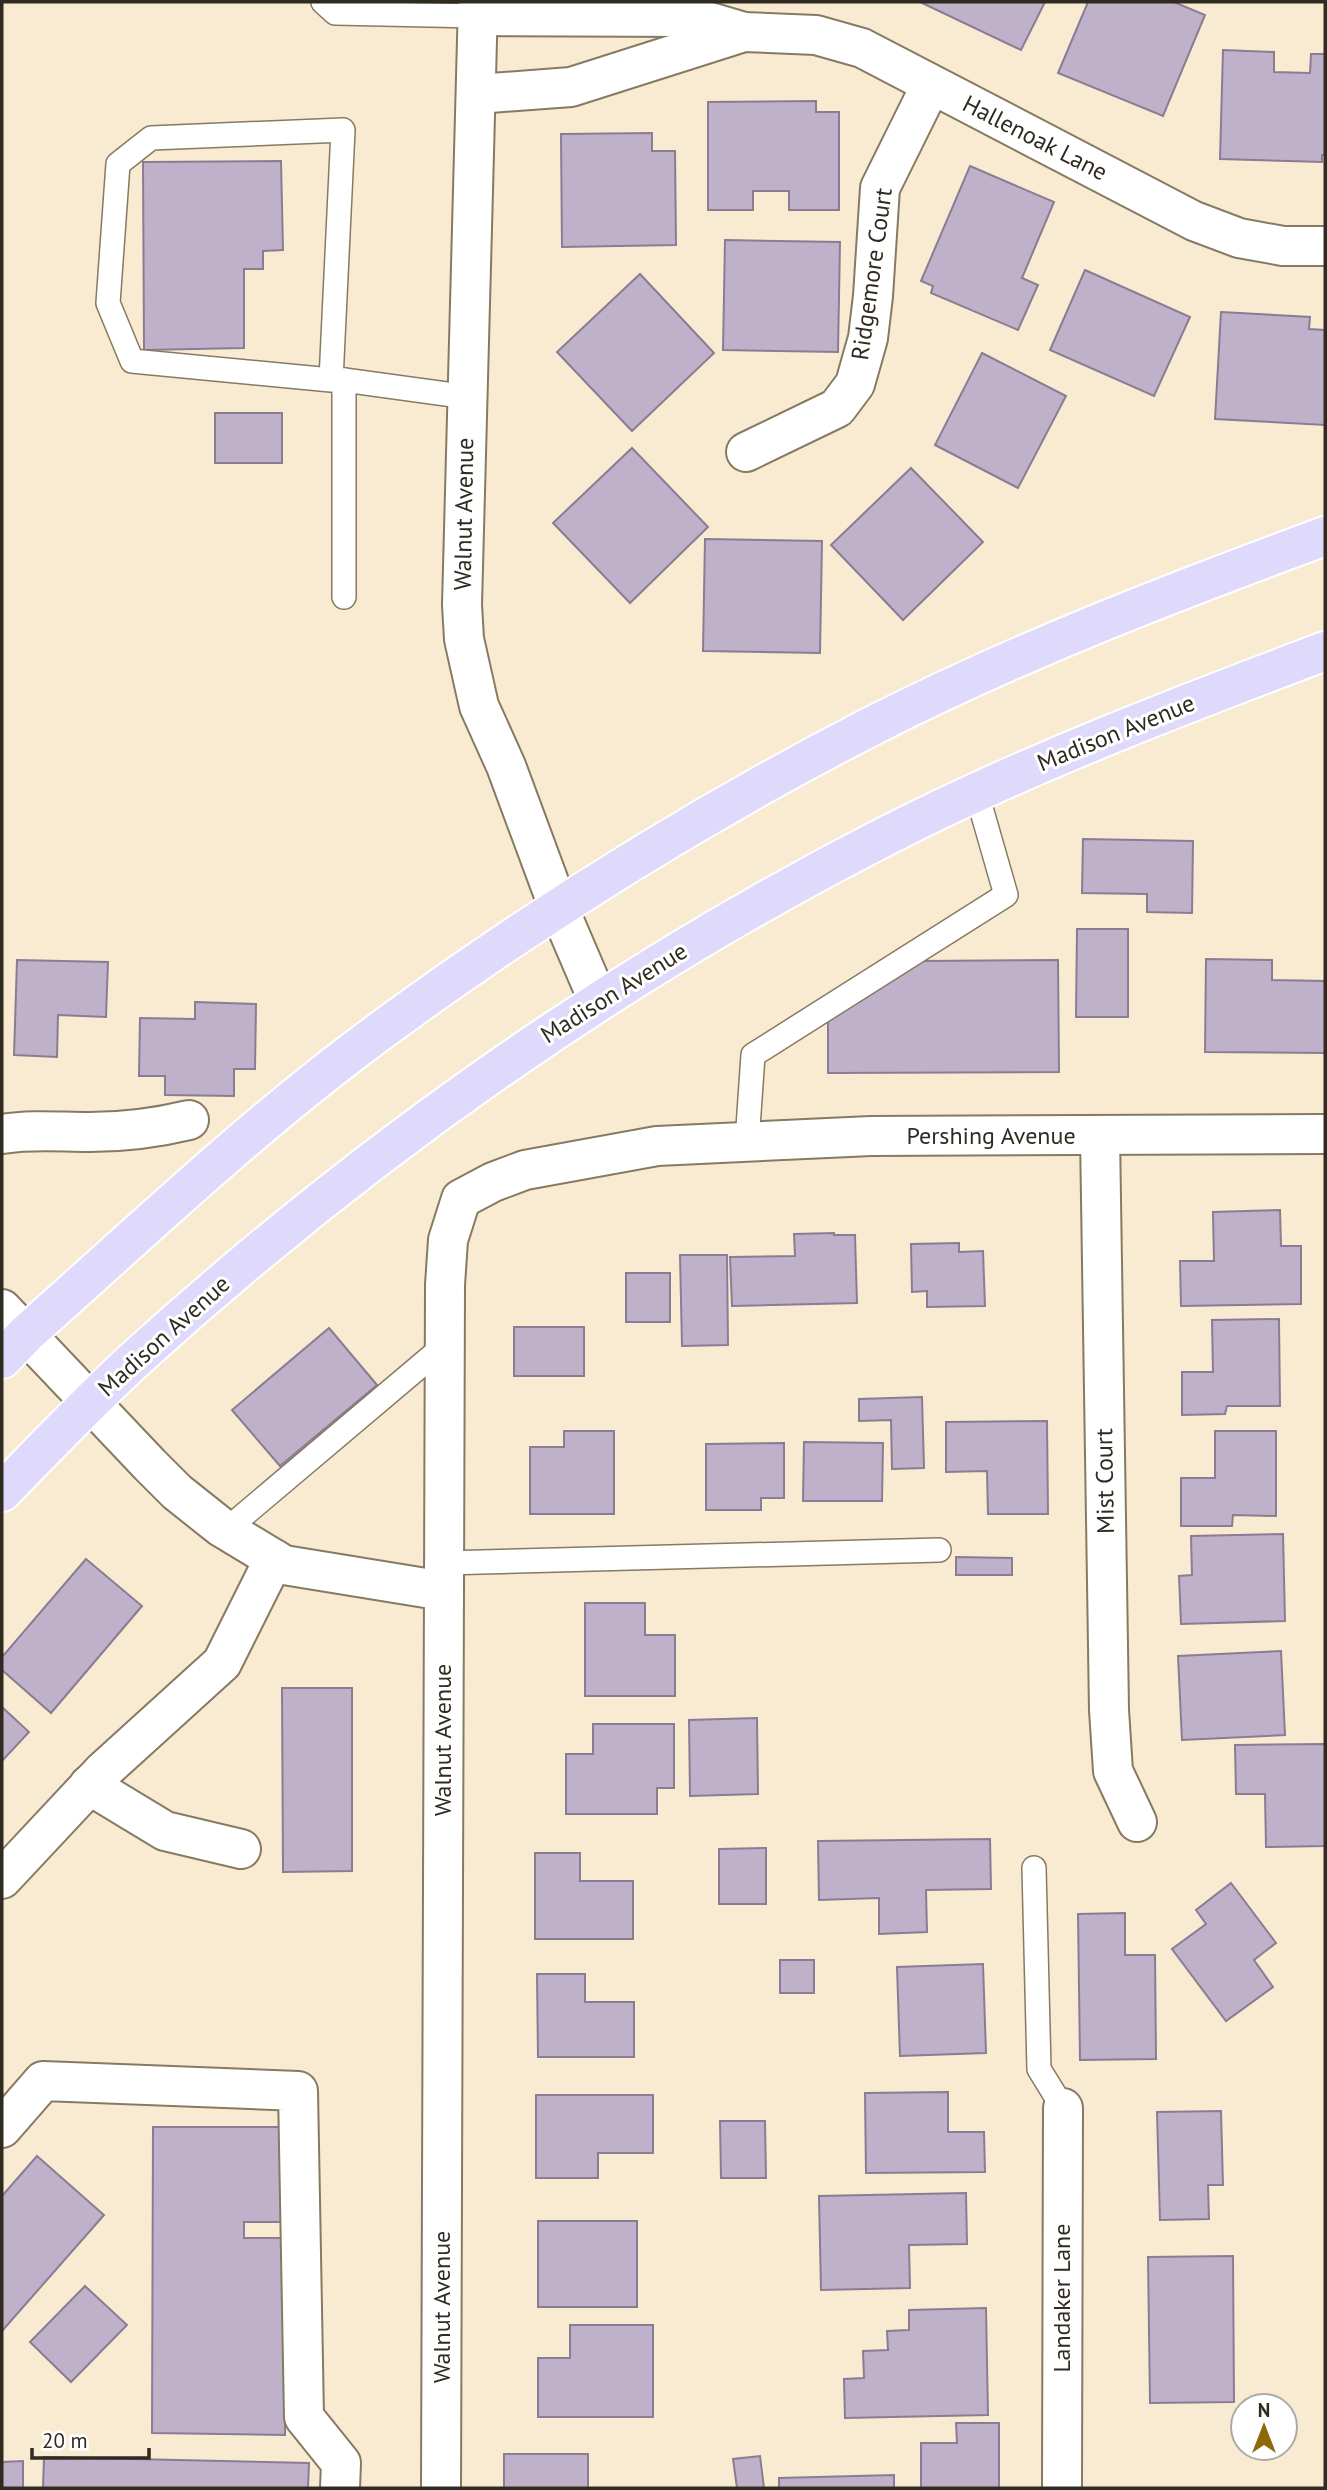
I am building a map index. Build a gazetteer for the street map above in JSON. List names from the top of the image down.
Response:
{
  "streets": {
    "main road": ["Madison Avenue"],
    "street": [
      "Hallenoak Lane",
      "Ridgemore Court",
      "Walnut Avenue",
      "Pershing Avenue",
      "Mist Court",
      "Landaker Lane"
    ]
  },
  "crossings": [
    ["Hallenoak Lane", "Ridgemore Court"],
    ["Hallenoak Lane", "Walnut Avenue"],
    ["Walnut Avenue", "Madison Avenue"],
    ["Walnut Avenue", "Pershing Avenue"],
    ["Pershing Avenue", "Mist Court"]
  ],
  "scale_bar": "20 m",
  "north": "top"
}
